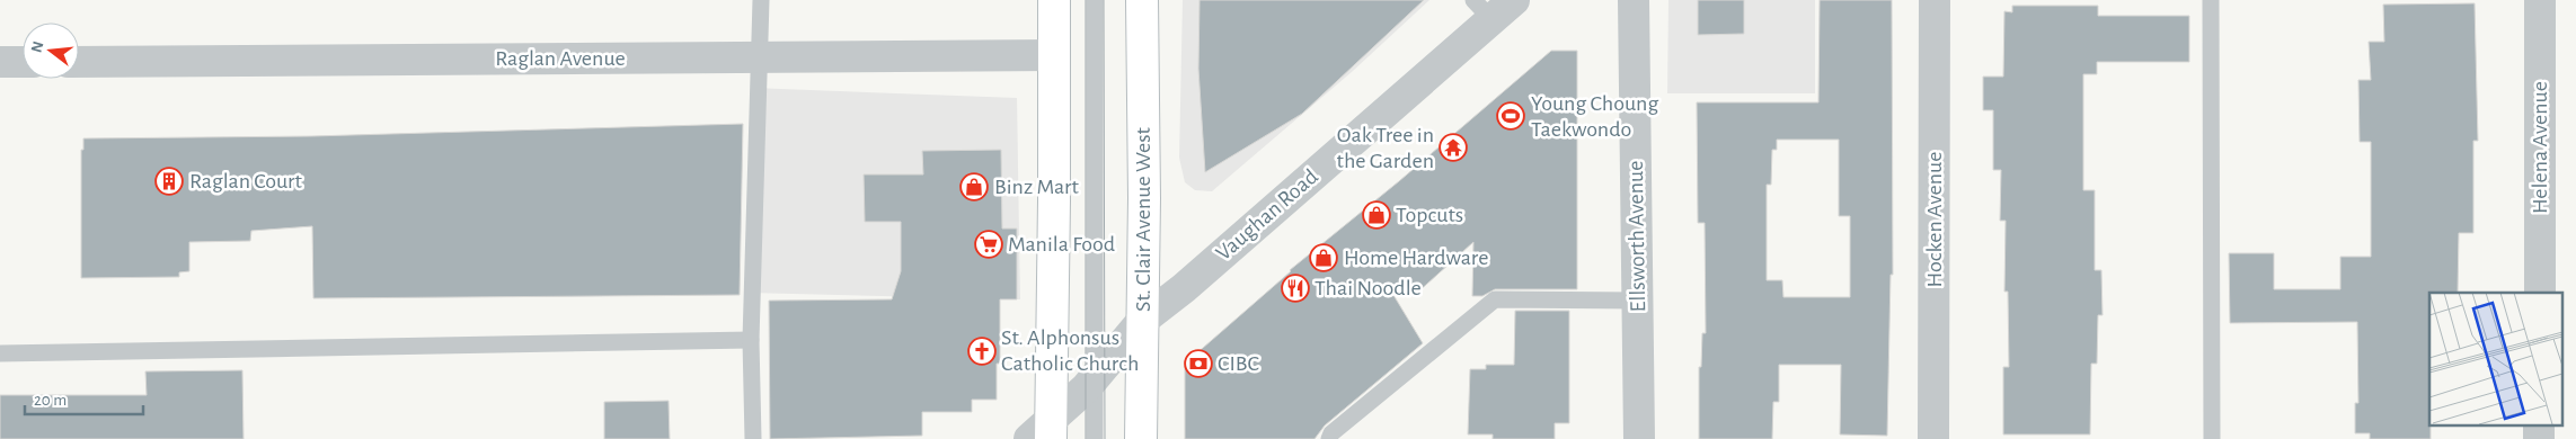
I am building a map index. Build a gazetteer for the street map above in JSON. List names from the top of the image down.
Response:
{
  "streets": {
    "main road": ["St. Clair Avenue West"],
    "street": [
      "Raglan Avenue",
      "Helena Avenue",
      "Vaughan Road",
      "Hocken Avenue",
      "Ellsworth Avenue"
    ]
  },
  "crossings": [
    ["Vaughan Road", "St. Clair Avenue West"]
  ],
  "places": {
    "sports": ["Young Choung Taekwondo"],
    "temple": ["Oak Tree in the Garden"],
    "building": ["Raglan Court"],
    "shop": ["Binz Mart", "Topcuts", "Home Hardware"],
    "supermarket": ["Manila Food"],
    "restaurant": ["Thai Noodle"],
    "church": ["St. Alphonsus Catholic Church"],
    "bank": ["CIBC"]
  },
  "scale_bar": "20 m",
  "north": "left"
}
